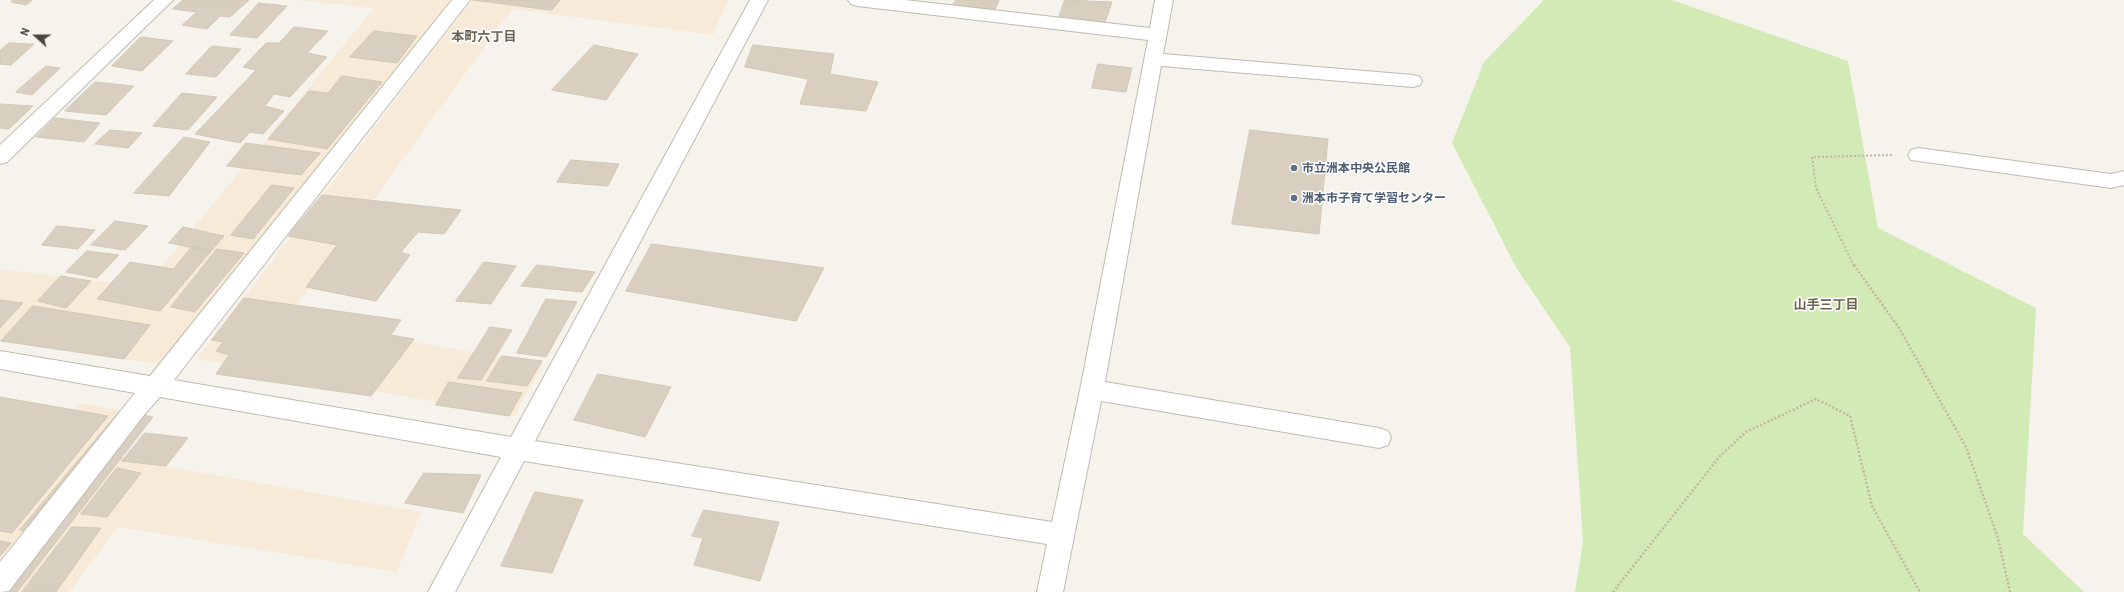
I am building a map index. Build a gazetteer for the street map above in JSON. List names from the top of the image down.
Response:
{
  "districts": ["本町六丁目", "山手三丁目"],
  "places": ["市立洲本中央公民館", "洲本市子育て学習センター"],
  "north": "left"
}
